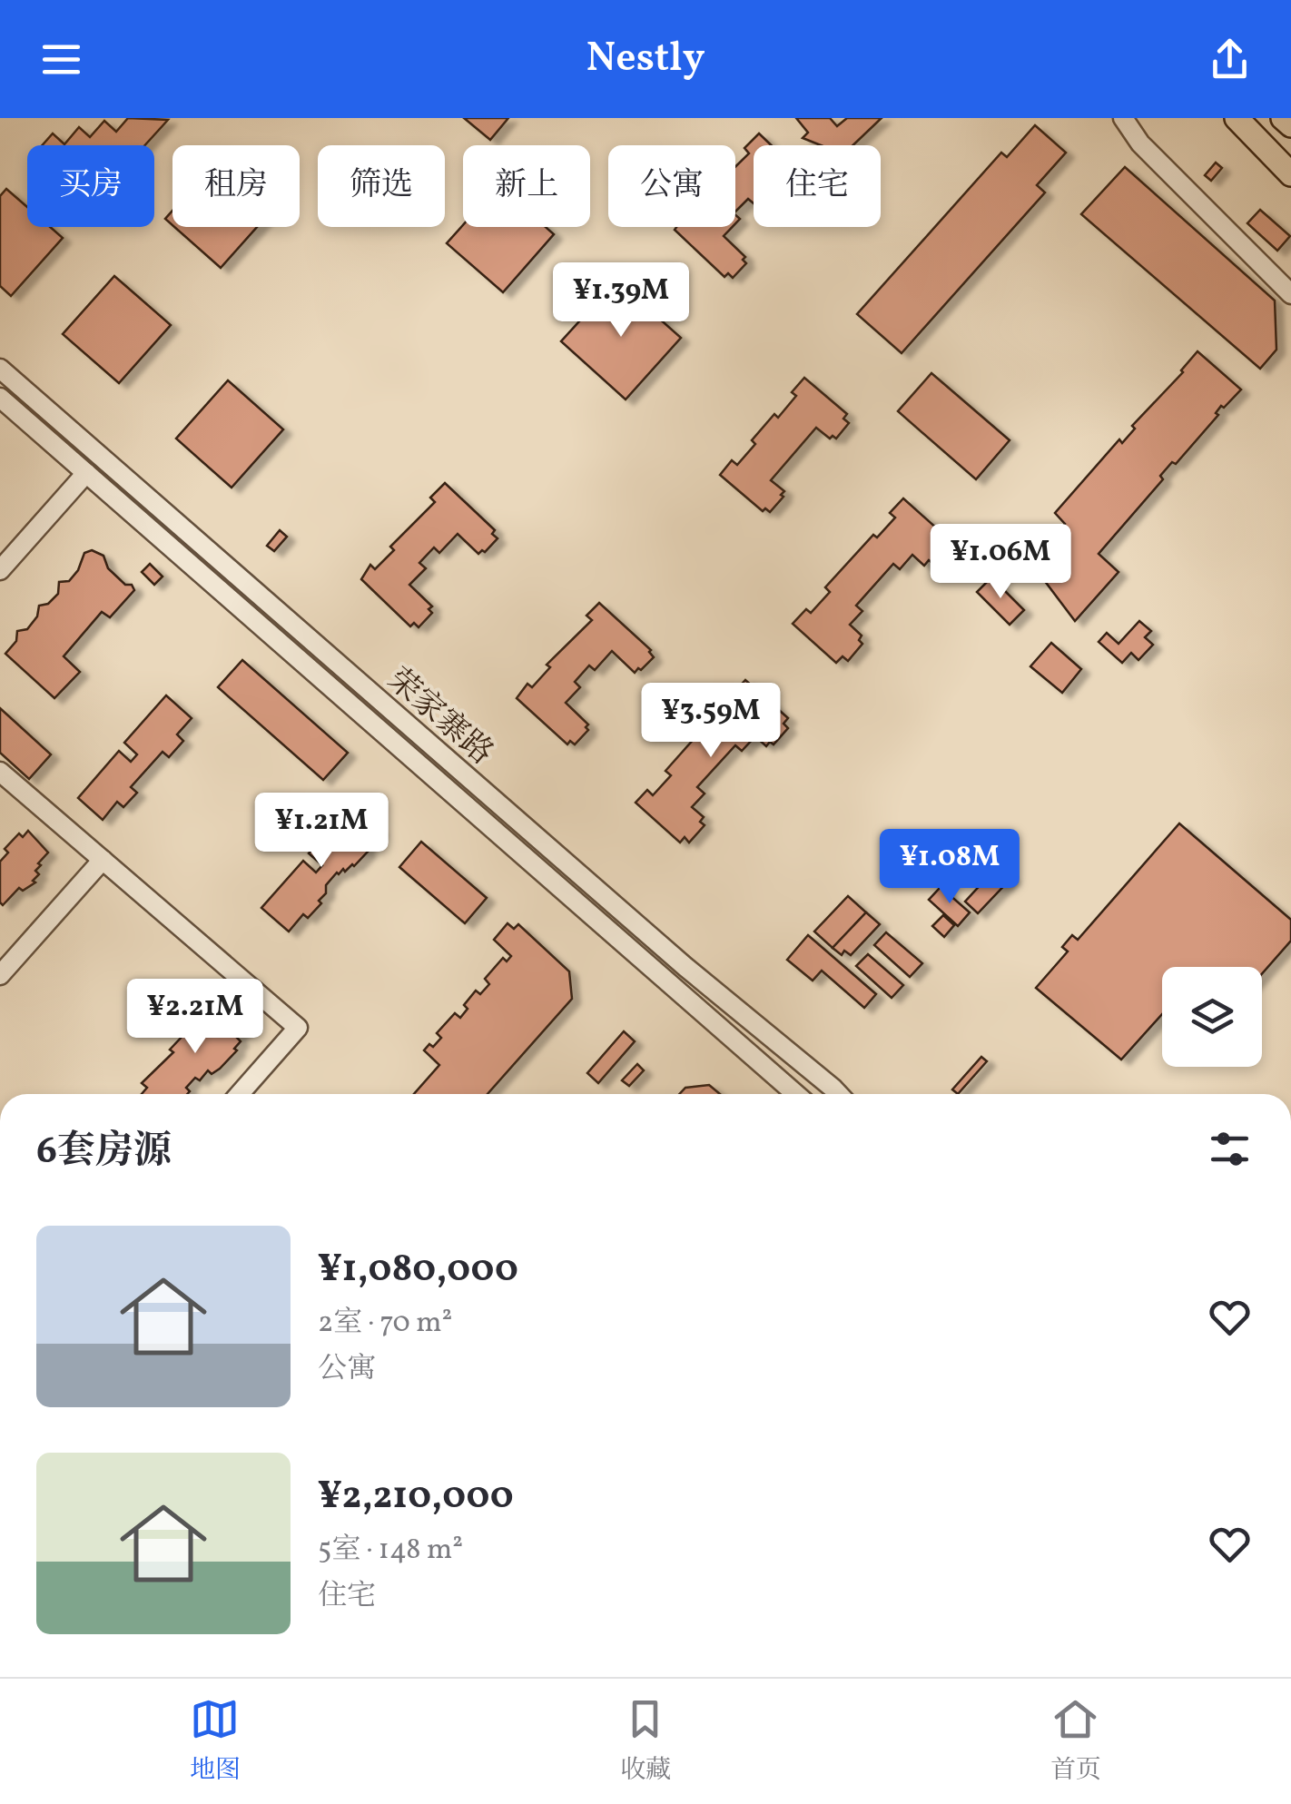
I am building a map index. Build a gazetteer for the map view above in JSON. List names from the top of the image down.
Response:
{
  "streets": {
    "street": ["荣家寨路"]
  },
  "page": {
    "header": "Nestly",
    "chip": [
      "买房",
      "租房",
      "筛选",
      "新上",
      "公寓",
      "住宅"
    ],
    "price": [
      "¥1.39M",
      "¥1.06M",
      "¥3.59M",
      "¥1.21M",
      "¥1.08M",
      "¥2.21M"
    ],
    "heading": "6套房源",
    "list": [
      {
        "name": "¥1,080,000",
        "note": "2室 · 70 m² · 公寓"
      },
      {
        "name": "¥2,210,000",
        "note": "5室 · 148 m² · 住宅"
      }
    ],
    "tabs": ["地图", "收藏", "首页"]
  }
}
